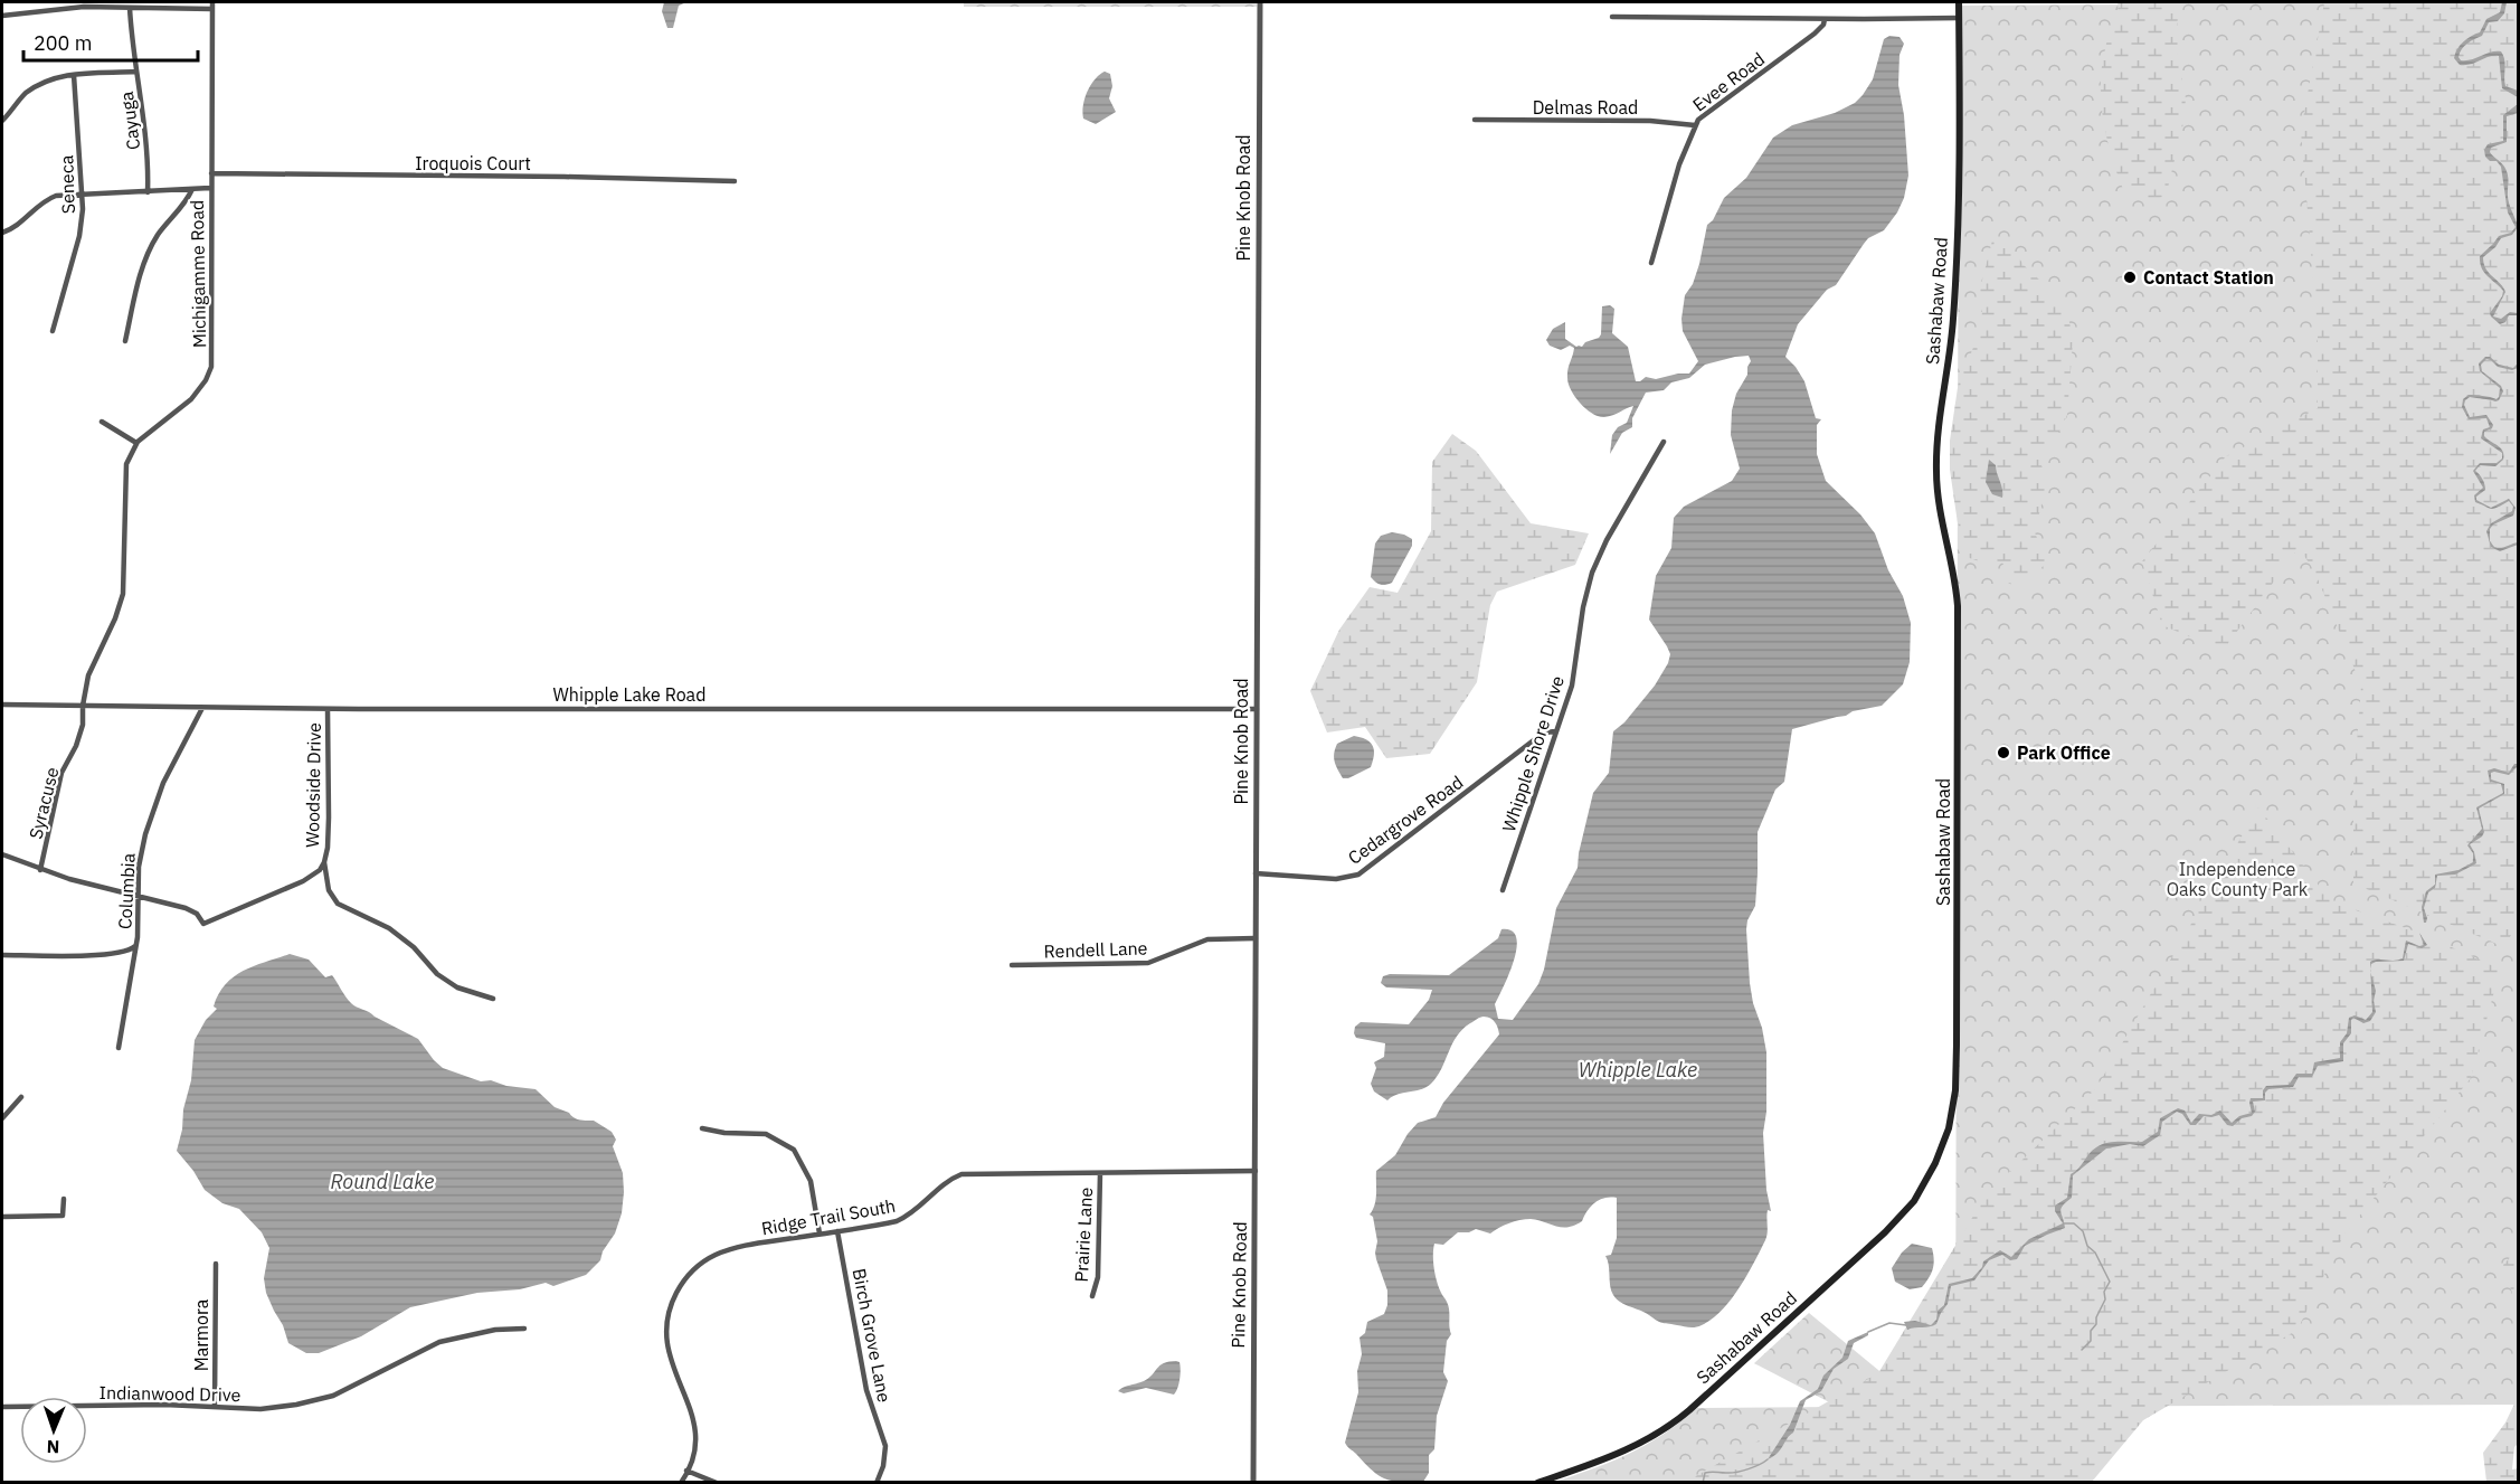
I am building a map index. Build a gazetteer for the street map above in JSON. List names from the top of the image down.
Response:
{
  "streets": {
    "main road": ["Sashabaw Road"],
    "street": [
      "Evee Road",
      "Delmas Road",
      "Cayuga",
      "Iroquois Court",
      "Seneca",
      "Pine Knob Road",
      "Michigamme Road",
      "Whipple Lake Road",
      "Whipple Shore Drive",
      "Woodside Drive",
      "Syracuse",
      "Cedargrove Road",
      "Columbia",
      "Rendell Lane",
      "Ridge Trail South",
      "Prairie Lane",
      "Marmora",
      "Birch Grove Lane",
      "Indianwood Drive"
    ]
  },
  "crossings": [
    ["Evee Road", "Delmas Road"],
    ["Iroquois Court", "Michigamme Road"],
    ["Pine Knob Road", "Whipple Lake Road"],
    ["Pine Knob Road", "Cedargrove Road"],
    ["Pine Knob Road", "Rendell Lane"],
    ["Pine Knob Road", "Ridge Trail South"],
    ["Whipple Lake Road", "Woodside Drive"],
    ["Whipple Lake Road", "Syracuse"],
    ["Whipple Lake Road", "Columbia"],
    ["Whipple Shore Drive", "Cedargrove Road"],
    ["Ridge Trail South", "Prairie Lane"],
    ["Ridge Trail South", "Birch Grove Lane"],
    ["Marmora", "Indianwood Drive"]
  ],
  "water": ["Whipple Lake", "Round Lake"],
  "parks": ["Independence Oaks County Park"],
  "places": ["Contact Station", "Park Office"],
  "scale_bar": "200 m",
  "north": "bottom"
}
